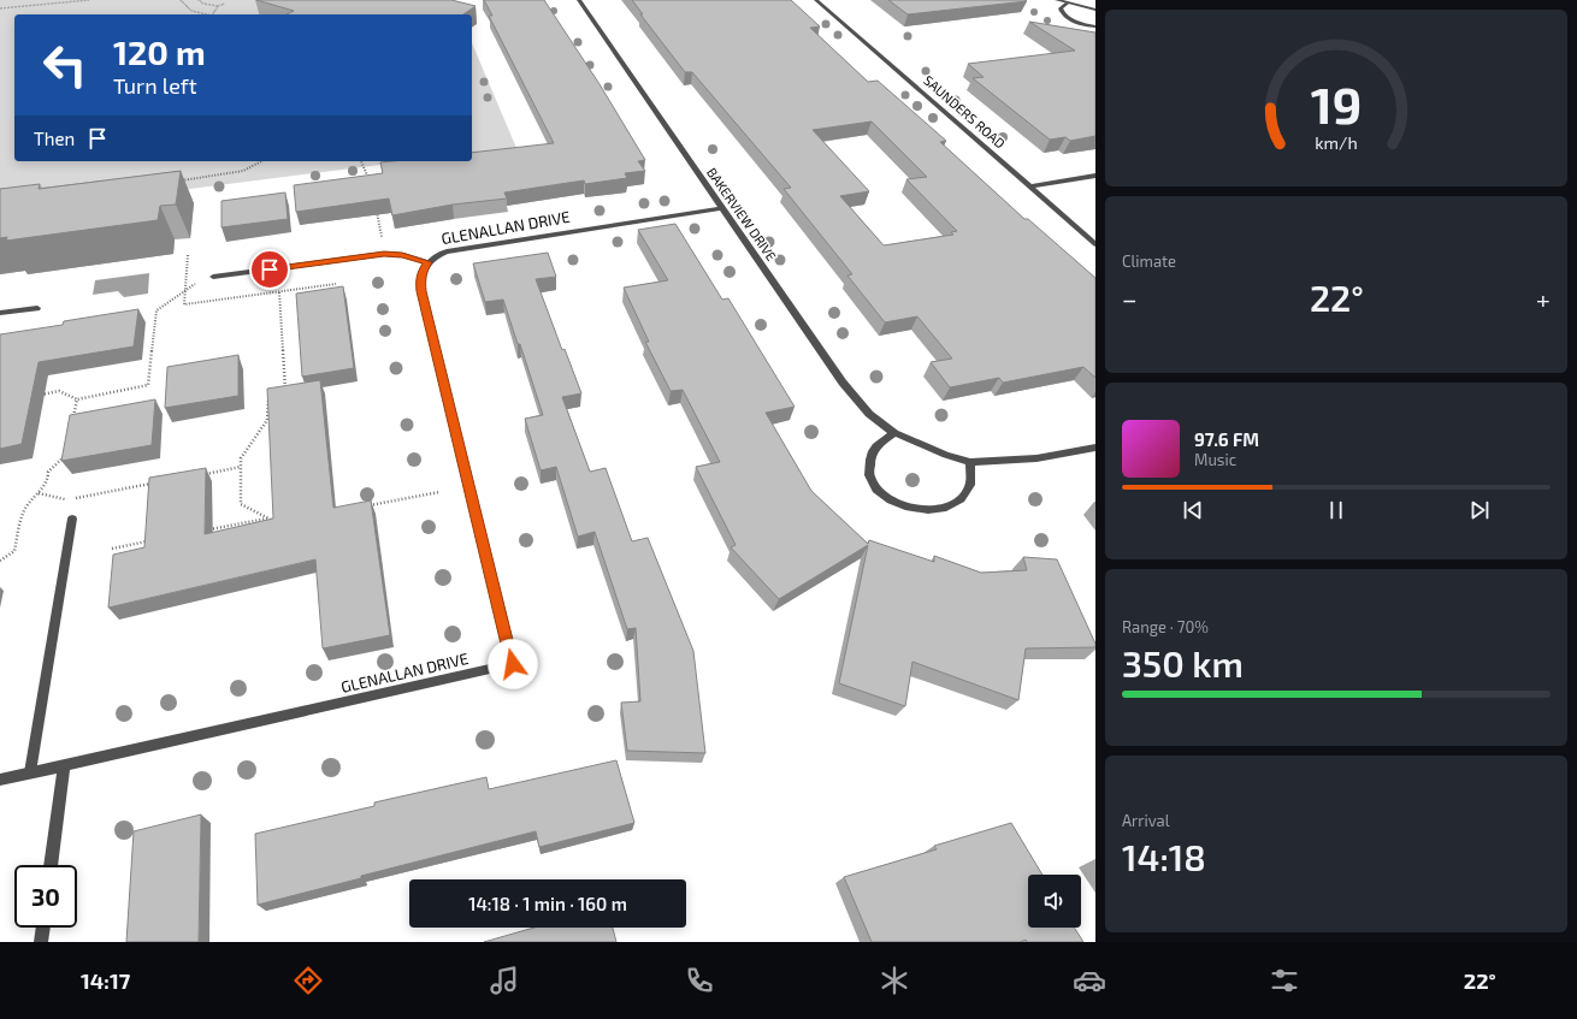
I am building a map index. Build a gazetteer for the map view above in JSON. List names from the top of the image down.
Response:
{
  "streets": {
    "street": ["SAUNDERS ROAD", "BAKERVIEW DRIVE", "GLENALLAN DRIVE"]
  },
  "crossings": [
    ["BAKERVIEW DRIVE", "GLENALLAN DRIVE"]
  ],
  "page": {
    "turn": ["120 m", "Turn left"],
    "then": "Then",
    "tile": [
      "Climate",
      ["Range · 70%", "350 km"],
      ["Arrival", "14:18"]
    ],
    "heat": ["−", "22°", "+"],
    "song": ["97.6 FM", "Music"],
    "limit": "30",
    "trip": "14:18 · 1 min · 160 m",
    "tabs": ["14:17", "22°"],
    "gauge": ["19", "km/h"]
  }
}
